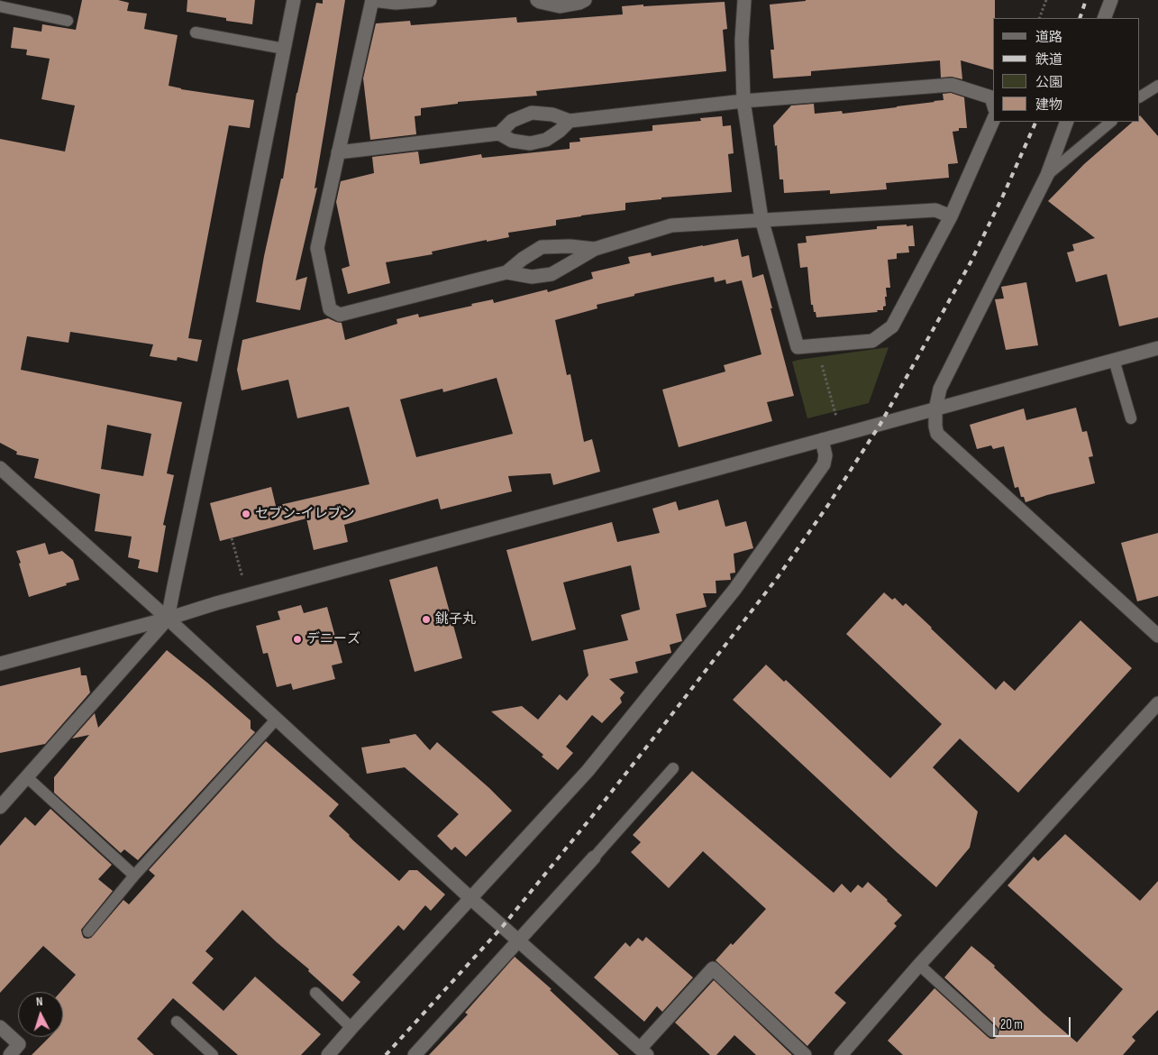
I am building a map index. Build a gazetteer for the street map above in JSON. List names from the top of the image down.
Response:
{
  "places": ["セブン-イレブン", "銚子丸", "デニーズ"],
  "legend": [
    "道路",
    "鉄道",
    "公園",
    "建物"
  ],
  "scale_bar": "20 m",
  "north": "top"
}
